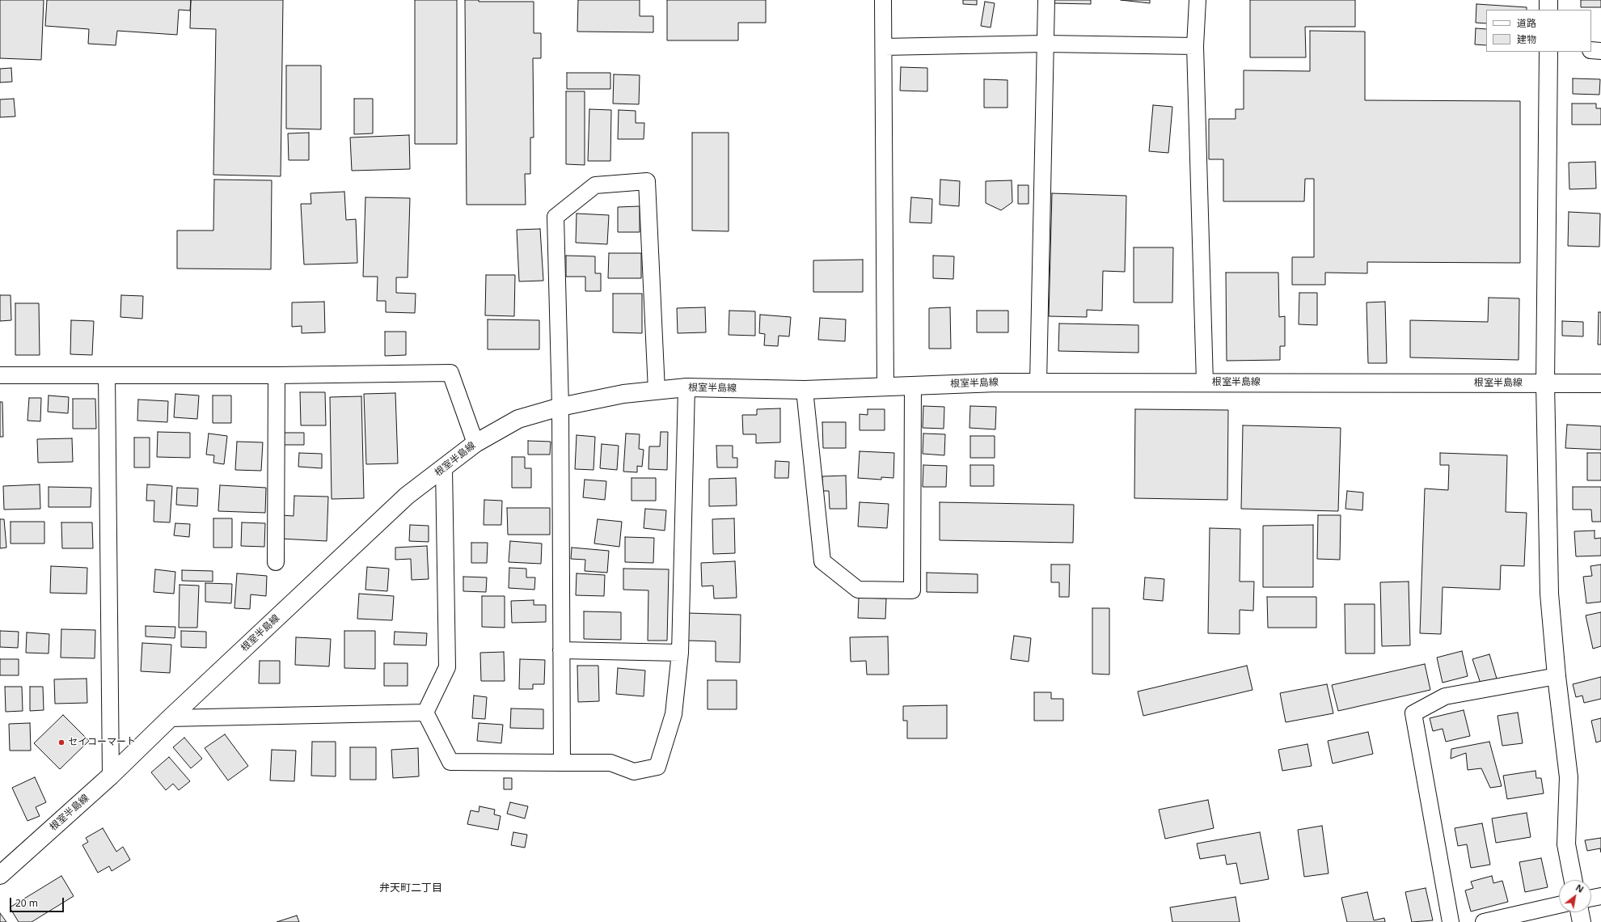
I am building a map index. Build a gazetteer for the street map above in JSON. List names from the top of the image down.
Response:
{
  "streets": {
    "main road": ["根室半島線"]
  },
  "districts": ["弁天町二丁目"],
  "places": ["セイコーマート"],
  "legend": ["道路", "建物"],
  "scale_bar": "20 m",
  "north": "top right"
}
